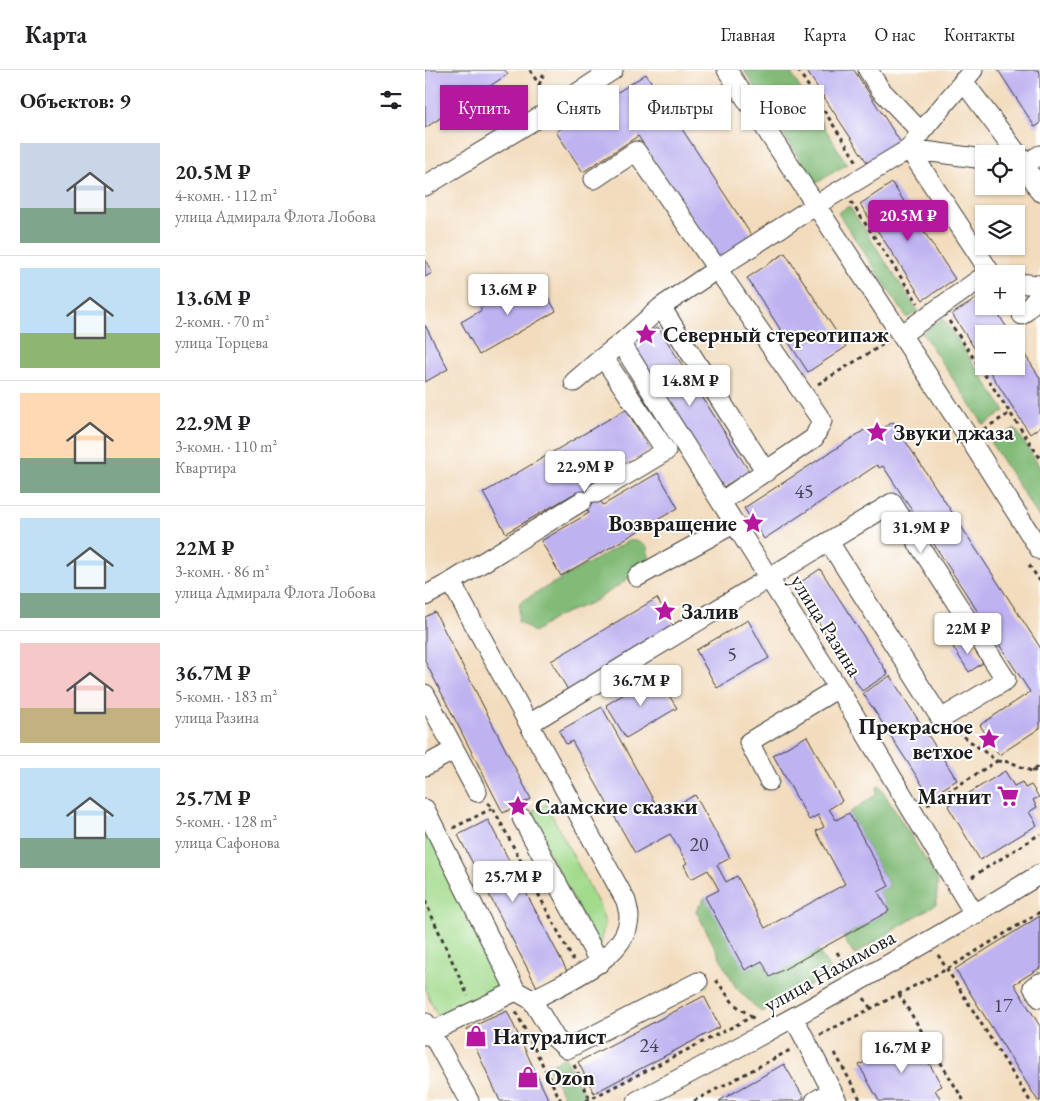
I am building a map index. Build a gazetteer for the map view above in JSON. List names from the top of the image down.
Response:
{
  "streets": {
    "street": ["улица Разина", "улица Нахимова"]
  },
  "crossings": [
    ["улица Разина", "улица Нахимова"]
  ],
  "places": {
    "place": [
      "Северный стереотипаж",
      "Звуки джаза",
      "Возвращение",
      "Залив",
      "Прекрасное ветхое",
      "Саамские сказки"
    ],
    "supermarket": ["Магнит"],
    "shop": ["Натуралист", "Ozon"]
  },
  "house_numbers": [
    "45",
    "5",
    "20",
    "17",
    "24"
  ],
  "page": {
    "header": "Карта",
    "nav": [
      "Главная",
      "Карта",
      "О нас",
      "Контакты"
    ],
    "heading": "Объектов: 9",
    "chip": [
      "Купить",
      "Снять",
      "Фильтры",
      "Новое"
    ],
    "list": [
      {
        "name": "20.5M ₽",
        "note": "4-комн. · 112 m² · улица Адмирала Флота Лобова"
      },
      {
        "name": "13.6M ₽",
        "note": "2-комн. · 70 m² · улица Торцева"
      },
      {
        "name": "22.9M ₽",
        "note": "3-комн. · 110 m² · Квартира"
      },
      {
        "name": "22M ₽",
        "note": "3-комн. · 86 m² · улица Адмирала Флота Лобова"
      },
      {
        "name": "36.7M ₽",
        "note": "5-комн. · 183 m² · улица Разина"
      },
      {
        "name": "25.7M ₽",
        "note": "5-комн. · 128 m² · улица Сафонова"
      }
    ],
    "map_buttons": ["+", "−"],
    "price": [
      "20.5M ₽",
      "13.6M ₽",
      "14.8M ₽",
      "22.9M ₽",
      "31.9M ₽",
      "22M ₽",
      "36.7M ₽",
      "25.7M ₽",
      "16.7M ₽"
    ]
  }
}
